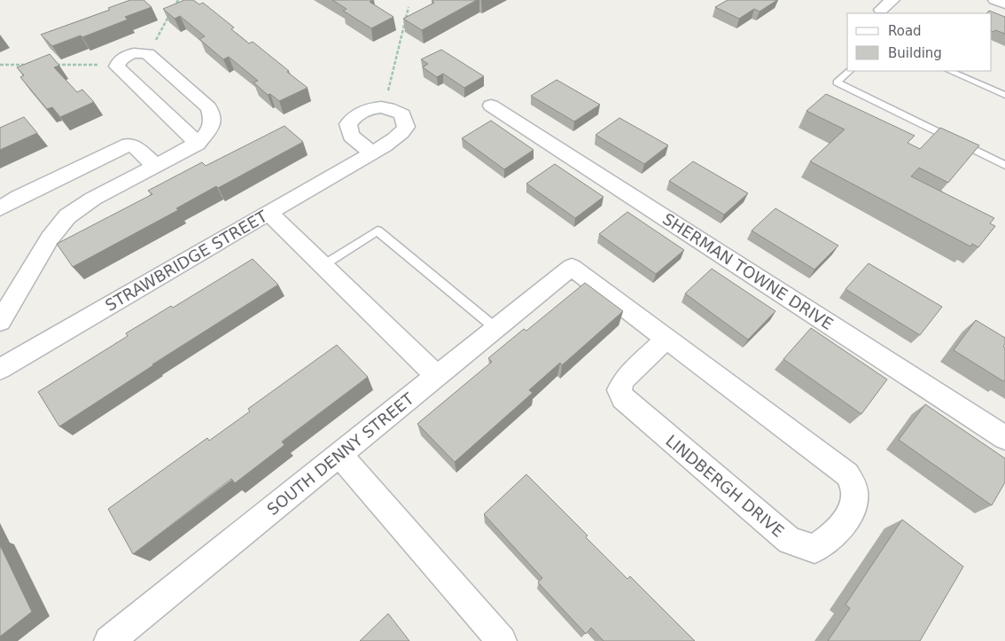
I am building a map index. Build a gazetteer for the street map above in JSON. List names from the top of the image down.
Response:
{
  "streets": {
    "street": [
      "STRAWBRIDGE STREET",
      "SHERMAN TOWNE DRIVE",
      "SOUTH DENNY STREET",
      "LINDBERGH DRIVE"
    ]
  },
  "crossings": [
    ["SOUTH DENNY STREET", "LINDBERGH DRIVE"]
  ],
  "legend": ["Road", "Building"]
}
